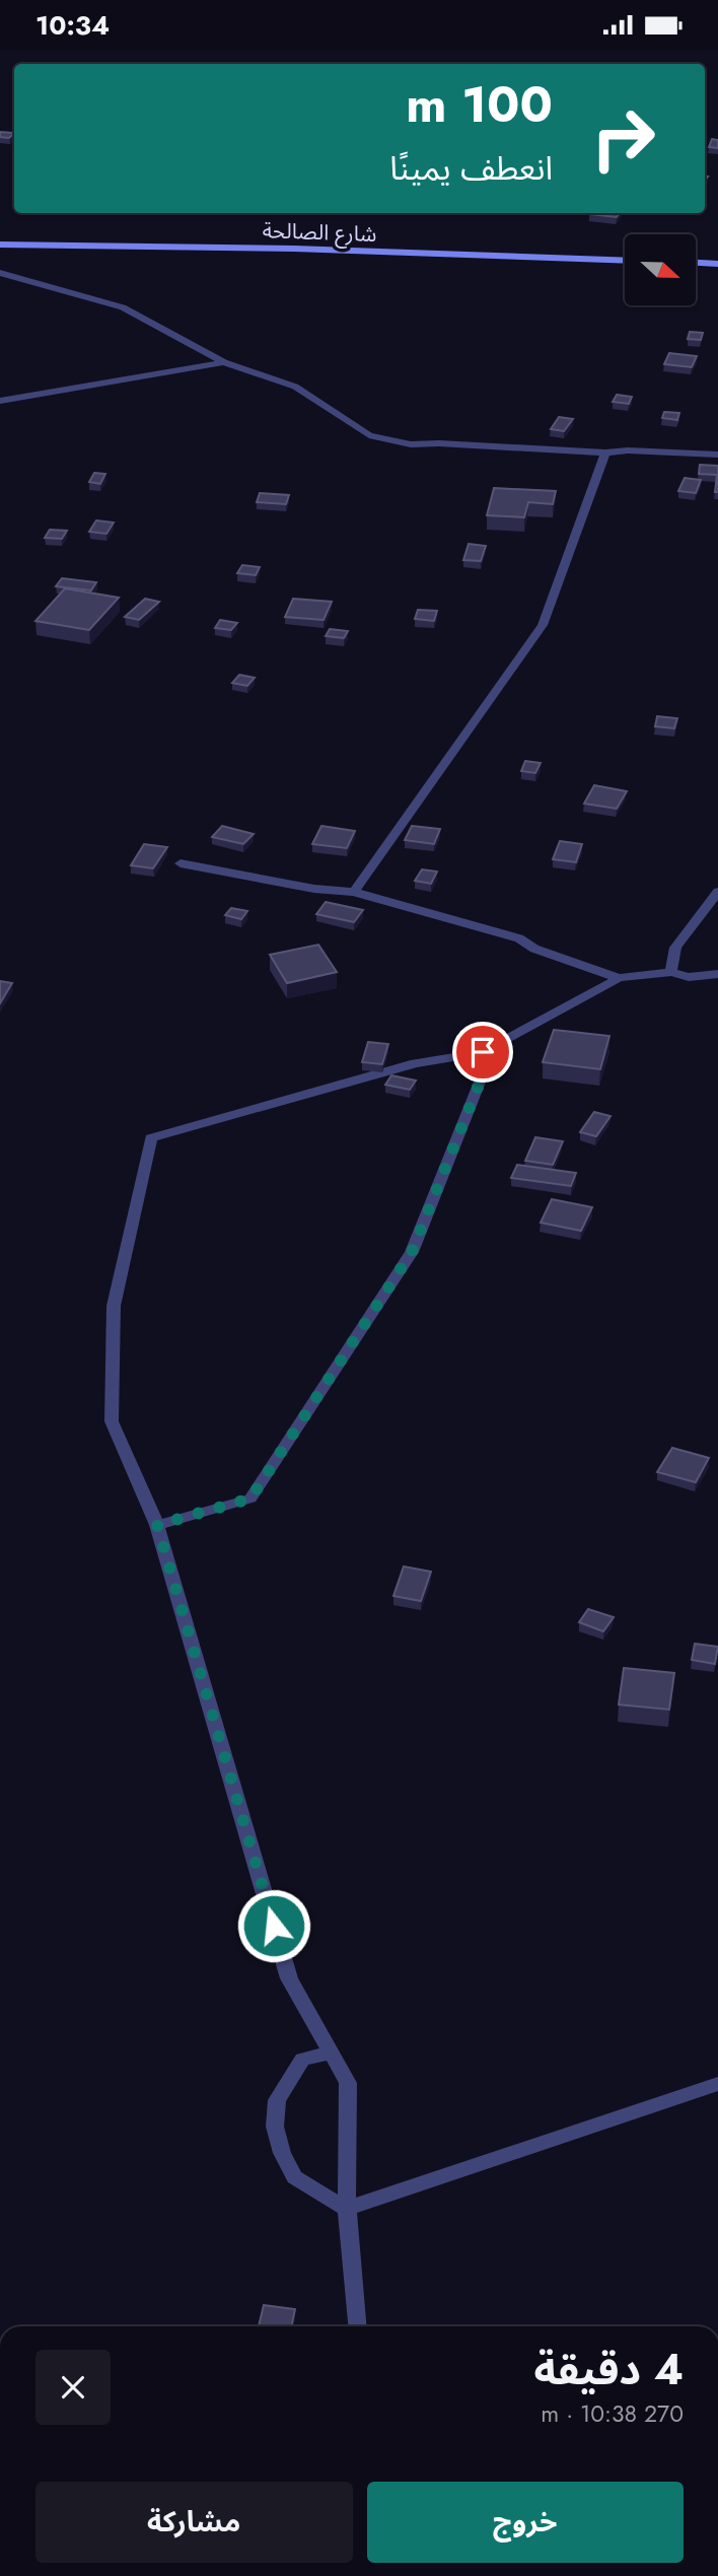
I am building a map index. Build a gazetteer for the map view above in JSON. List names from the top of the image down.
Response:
{
  "streets": {
    "main road": ["شارع الصالحة"]
  },
  "north": "right",
  "page": {
    "status": "10:34",
    "turn": ["100 m", "انعطف يمينًا"],
    "heading": ["4 دقيقة", "270 m · 10:38"],
    "buttons": ["خروج", "مشاركة"]
  }
}
